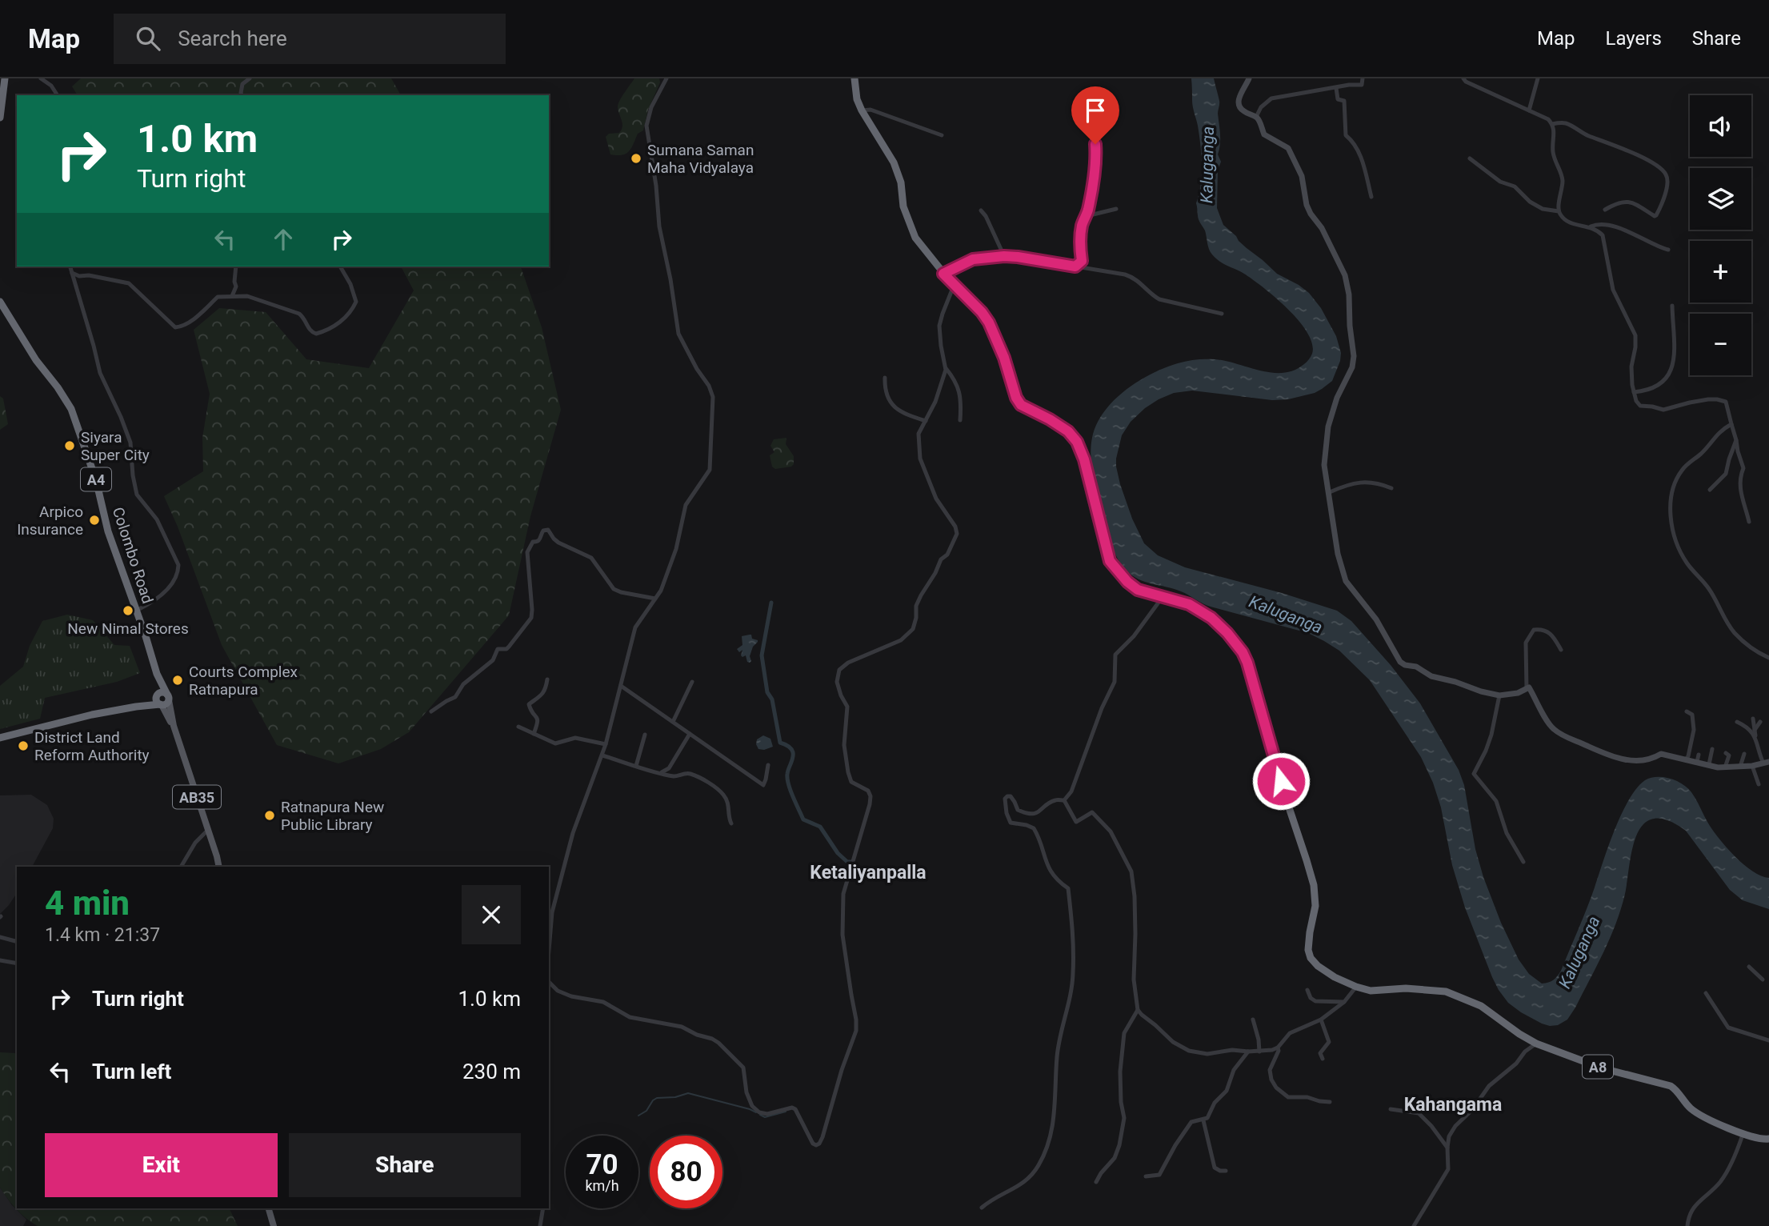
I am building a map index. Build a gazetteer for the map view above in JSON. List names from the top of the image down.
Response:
{
  "streets": {
    "highway": ["A4", "Colombo Road", "A8"],
    "main road": ["AB35"]
  },
  "crossings": [
    ["Colombo Road", "AB35"]
  ],
  "districts": ["Ketaliyanpalla", "Kahangama"],
  "water": ["Kaluganga"],
  "places": [
    "Sumana Saman Maha Vidyalaya",
    "Siyara Super City",
    "Arpico Insurance",
    "New Nimal Stores",
    "Courts Complex Ratnapura",
    "District Land Reform Authority",
    "Ratnapura New Public Library"
  ],
  "page": {
    "header": "Map",
    "search": "Search here",
    "nav": ["Map", "Layers", "Share"],
    "map_buttons": ["+", "−"],
    "turn": ["1.0 km", "Turn right"],
    "heading": ["4 min", "1.4 km · 21:37"],
    "list": [
      {
        "name": "Turn right",
        "value": "1.0 km"
      },
      {
        "name": "Turn left",
        "value": "230 m"
      }
    ],
    "buttons": ["Exit", "Share"],
    "speed": "70 km/h",
    "limit": "80"
  }
}
